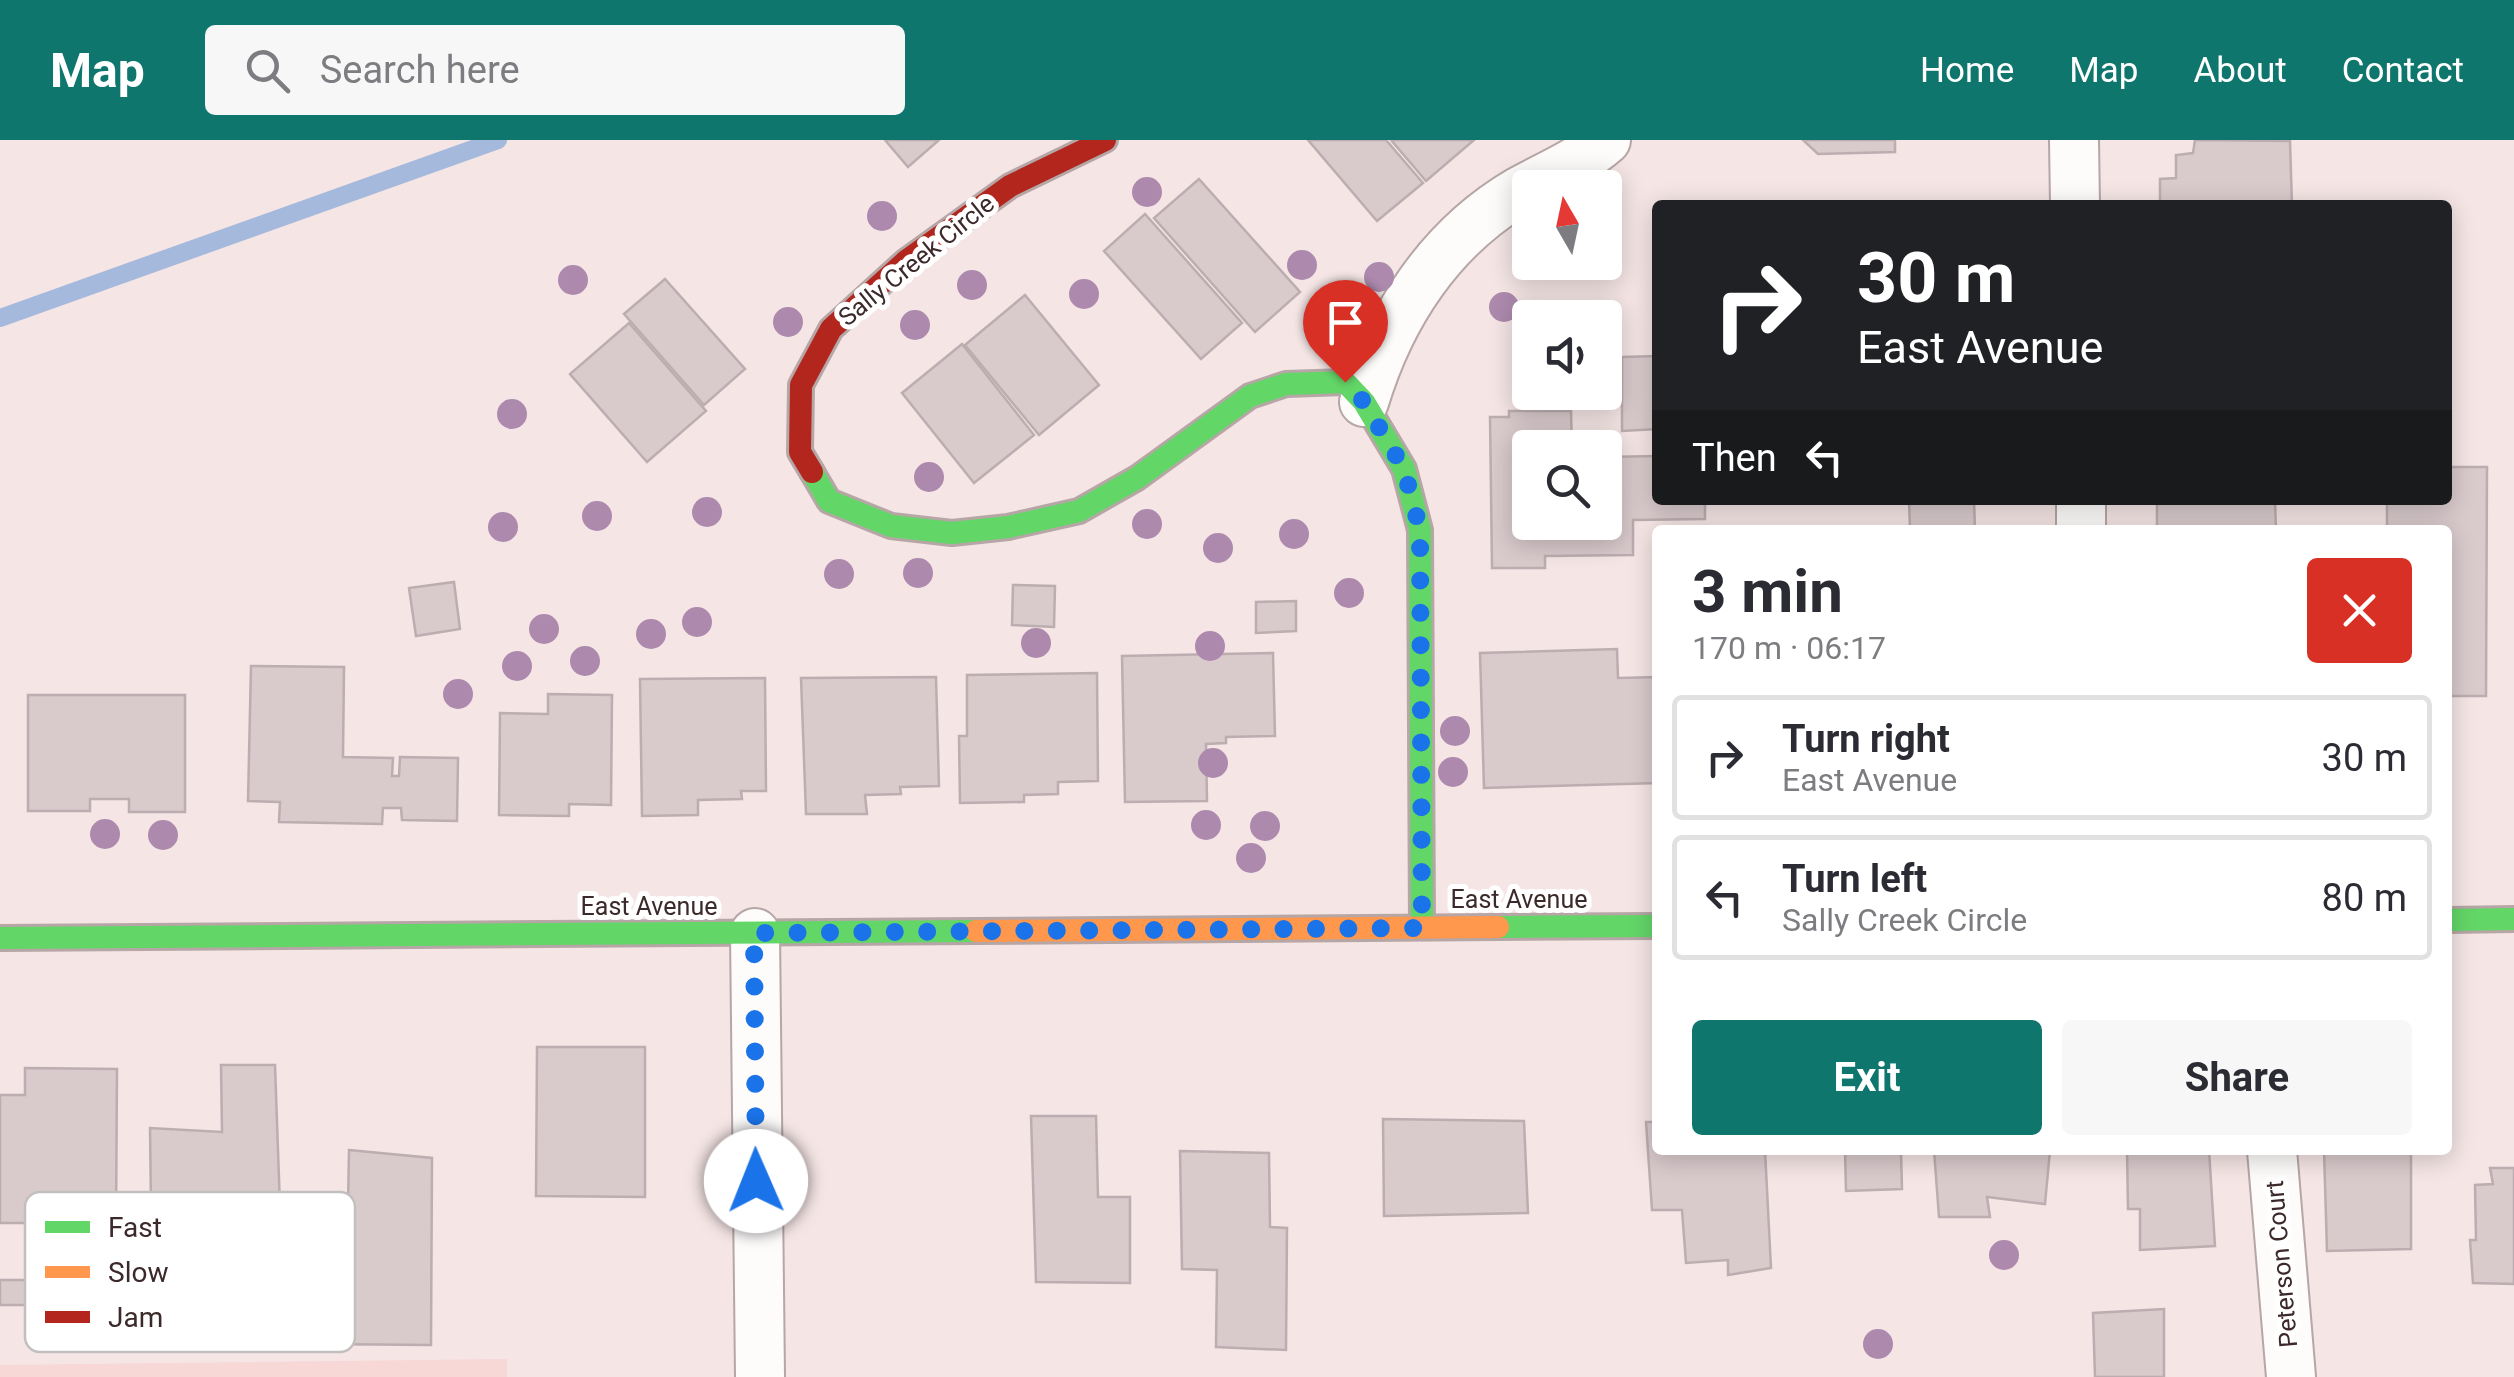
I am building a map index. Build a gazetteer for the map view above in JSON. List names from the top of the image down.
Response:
{
  "streets": {
    "street": ["Sally Creek Circle", "East Avenue", "Peterson Court"]
  },
  "legend": ["Fast", "Slow", "Jam"],
  "north": "top",
  "page": {
    "header": "Map",
    "search": "Search here",
    "nav": [
      "Home",
      "Map",
      "About",
      "Contact"
    ],
    "turn": ["30 m", "East Avenue"],
    "then": "Then",
    "heading": ["3 min", "170 m · 06:17"],
    "list": [
      {
        "name": "Turn right",
        "note": "East Avenue",
        "value": "30 m"
      },
      {
        "name": "Turn left",
        "note": "Sally Creek Circle",
        "value": "80 m"
      }
    ],
    "buttons": ["Exit", "Share"]
  }
}
